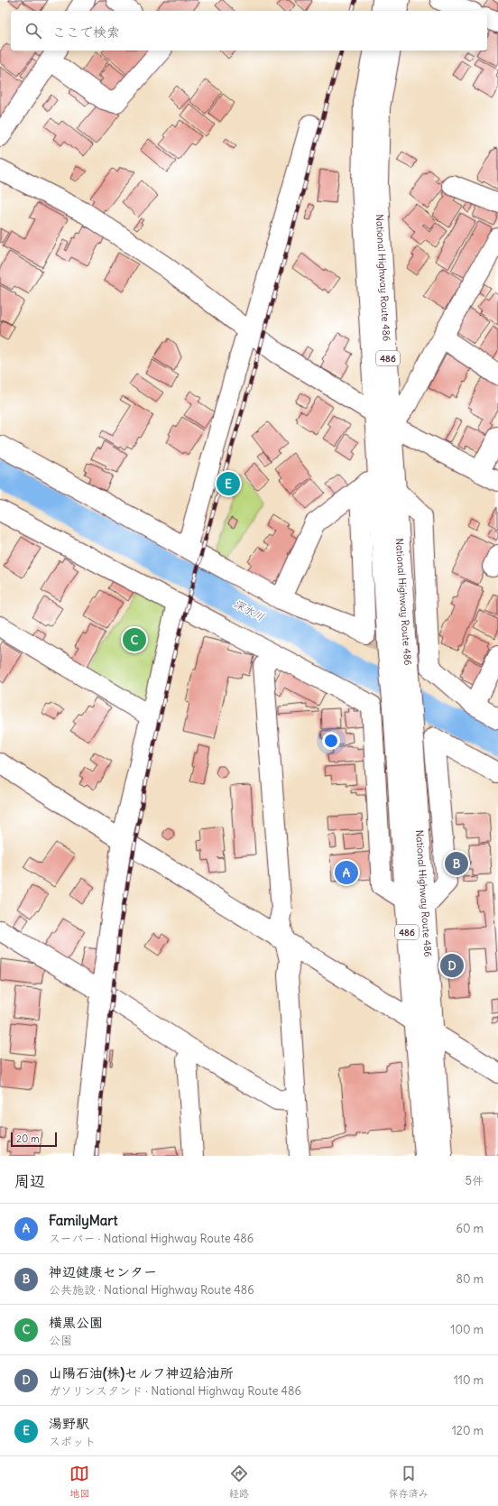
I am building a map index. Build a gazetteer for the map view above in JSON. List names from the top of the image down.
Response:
{
  "streets": {
    "main road": ["National Highway Route 486", "486"]
  },
  "water": ["深水川"],
  "scale_bar": "20 m",
  "page": {
    "search": "ここで検索",
    "pins": [
      "E",
      "C",
      "B",
      "A",
      "D"
    ],
    "scale": "20 m",
    "heading": ["周辺", "5件"],
    "list": [
      {
        "mark": "A",
        "name": "FamilyMart",
        "note": "スーパー · National Highway Route 486",
        "value": "60 m"
      },
      {
        "mark": "B",
        "name": "神辺健康センター",
        "note": "公共施設 · National Highway Route 486",
        "value": "80 m"
      },
      {
        "mark": "C",
        "name": "横黒公園",
        "note": "公園",
        "value": "100 m"
      },
      {
        "mark": "D",
        "name": "山陽石油(株)セルフ神辺給油所",
        "note": "ガソリンスタンド · National Highway Route 486",
        "value": "110 m"
      },
      {
        "mark": "E",
        "name": "湯野駅",
        "note": "スポット",
        "value": "120 m"
      }
    ],
    "nav": ["地図", "経路", "保存済み"]
  }
}
